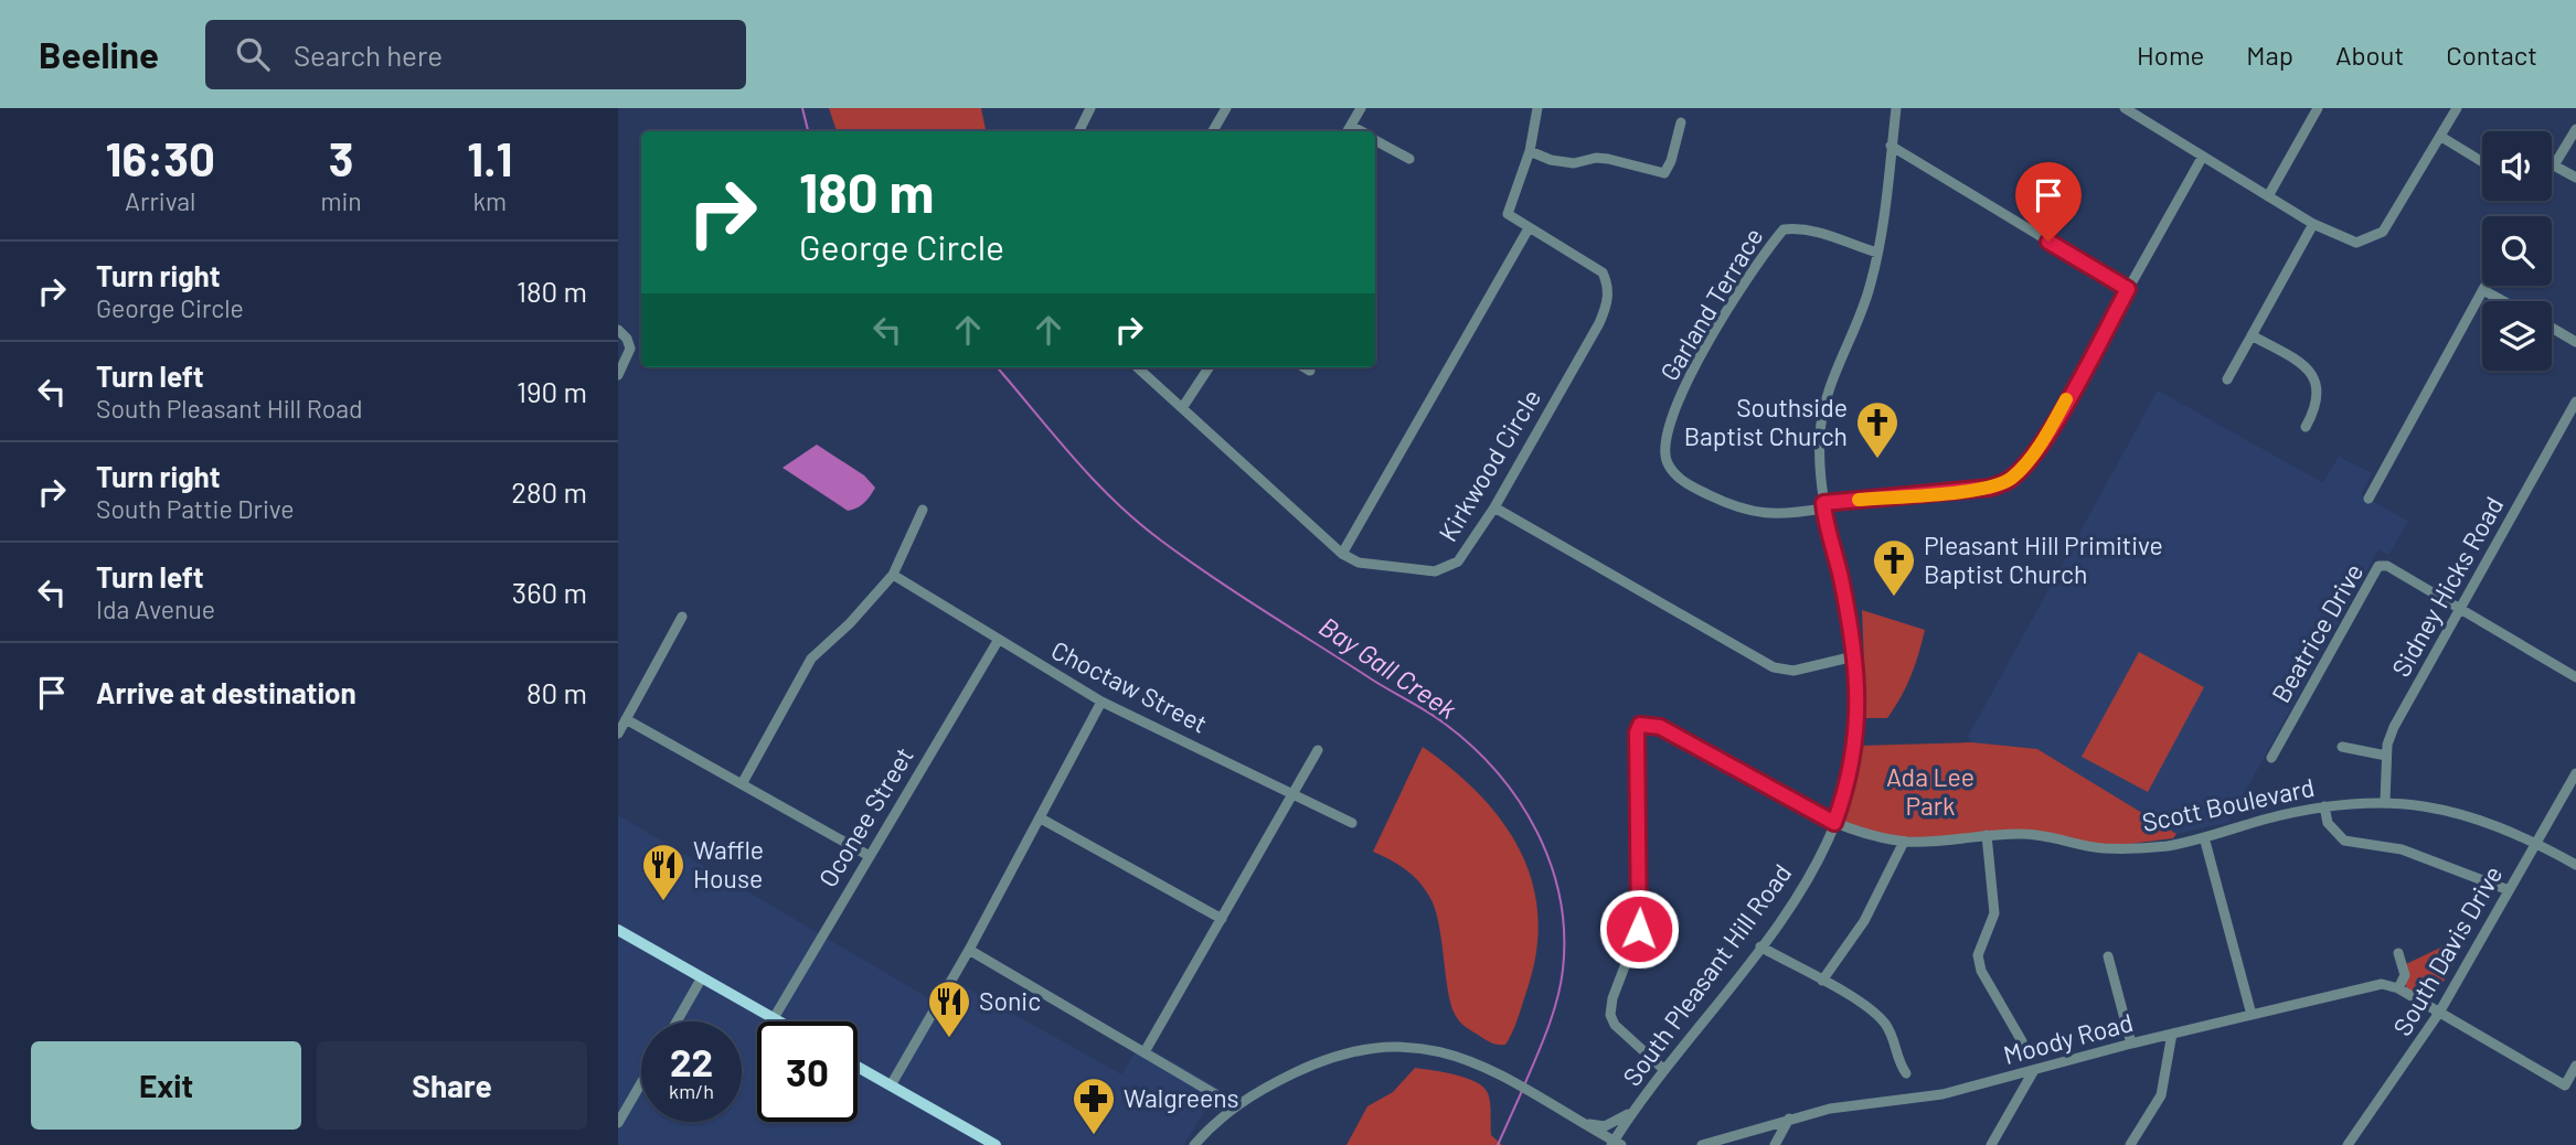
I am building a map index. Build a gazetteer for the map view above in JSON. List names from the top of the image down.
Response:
{
  "streets": {
    "street": [
      "Garland Terrace",
      "Kirkwood Circle",
      "Sidney Hicks Road",
      "Beatrice Drive",
      "Choctaw Street",
      "Scott Boulevard",
      "Oconee Street",
      "South Davis Drive",
      "South Pleasant Hill Road",
      "Moody Road"
    ]
  },
  "crossings": [
    ["Garland Terrace", "South Pleasant Hill Road"],
    ["Sidney Hicks Road", "Beatrice Drive"],
    ["Sidney Hicks Road", "Scott Boulevard"],
    ["Choctaw Street", "Oconee Street"],
    ["Scott Boulevard", "South Davis Drive"],
    ["Scott Boulevard", "South Pleasant Hill Road"],
    ["South Davis Drive", "Moody Road"]
  ],
  "water": ["Bay Gall Creek"],
  "parks": ["Ada Lee Park"],
  "places": {
    "church": ["Southside Baptist Church", "Pleasant Hill Primitive Baptist Church"],
    "restaurant": ["Waffle House", "Sonic"],
    "pharmacy": ["Walgreens"]
  },
  "page": {
    "header": "Beeline",
    "search": "Search here",
    "nav": [
      "Home",
      "Map",
      "About",
      "Contact"
    ],
    "eta": [
      "16:30",
      "Arrival",
      "3",
      "min",
      "1.1",
      "km"
    ],
    "turn": ["180 m", "George Circle"],
    "list": [
      {
        "name": "Turn right",
        "note": "George Circle",
        "value": "180 m"
      },
      {
        "name": "Turn left",
        "note": "South Pleasant Hill Road",
        "value": "190 m"
      },
      {
        "name": "Turn right",
        "note": "South Pattie Drive",
        "value": "280 m"
      },
      {
        "name": "Turn left",
        "note": "Ida Avenue",
        "value": "360 m"
      },
      {
        "name": "Arrive at destination",
        "value": "80 m"
      }
    ],
    "speed": "22 km/h",
    "limit": "30",
    "buttons": ["Exit", "Share"]
  }
}
